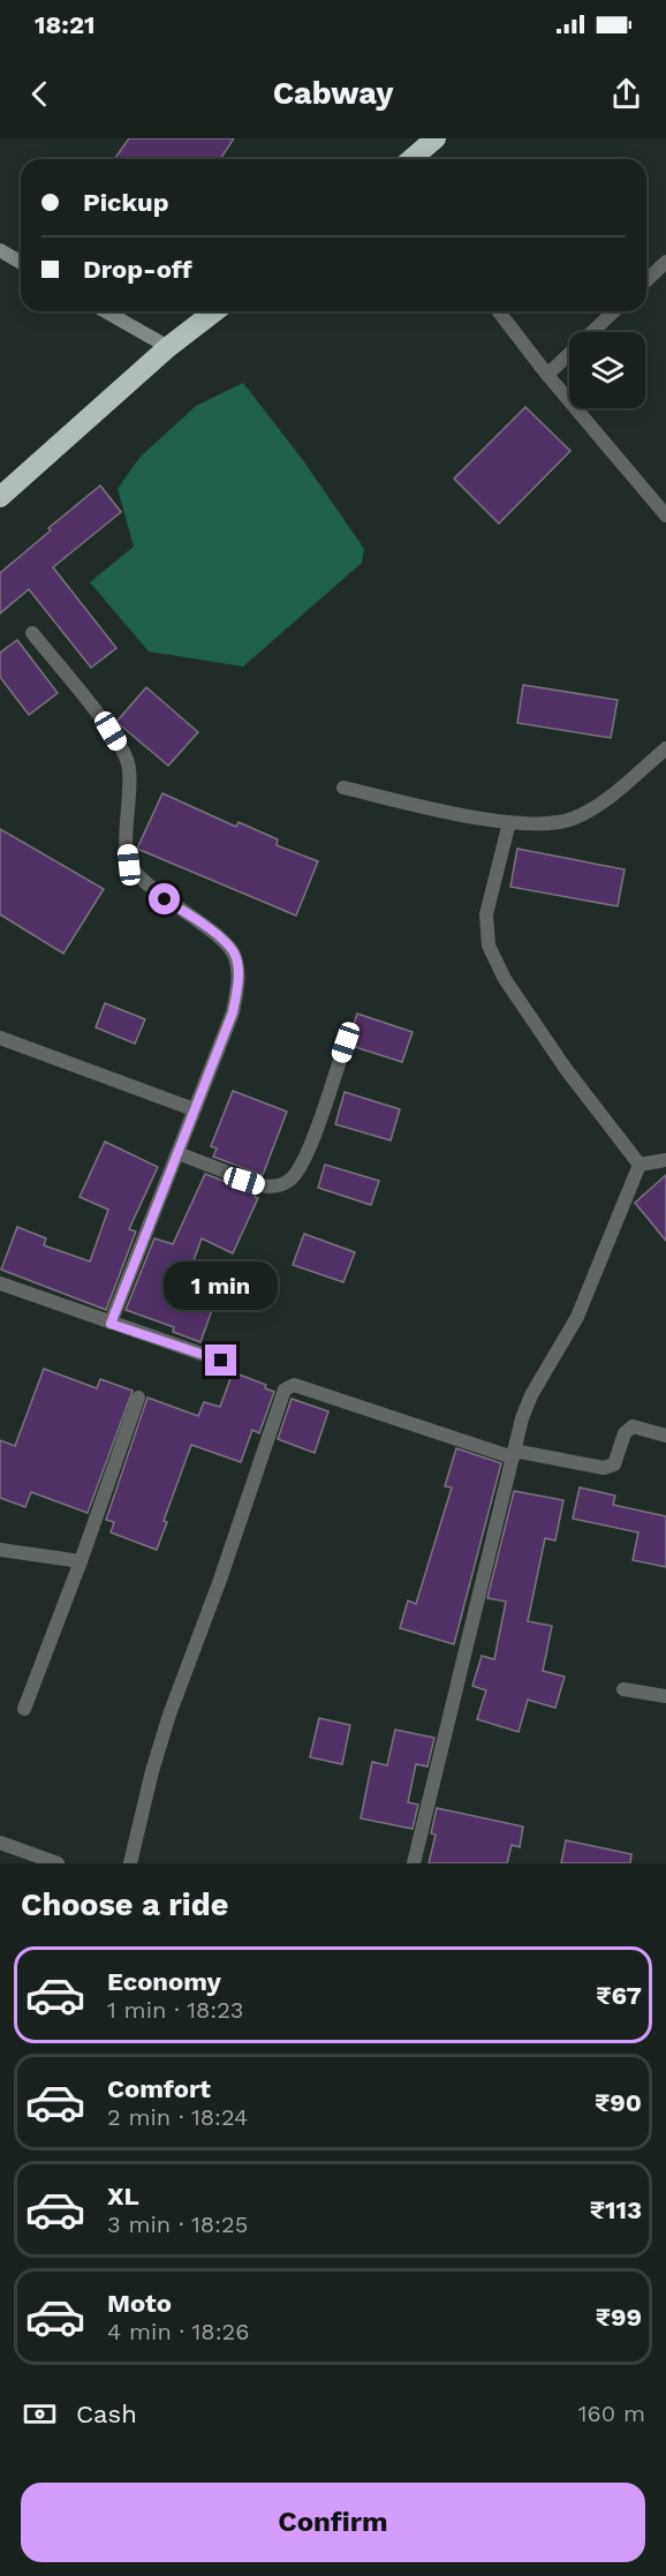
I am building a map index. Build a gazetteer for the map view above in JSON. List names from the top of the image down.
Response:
{
  "page": {
    "status": "18:21",
    "header": "Cabway",
    "banner": ["Pickup", "Drop-off"],
    "bubble": "1 min",
    "heading": "Choose a ride",
    "list": [
      {
        "name": "Economy",
        "note": "1 min · 18:23",
        "value": "₹67"
      },
      {
        "name": "Comfort",
        "note": "2 min · 18:24",
        "value": "₹90"
      },
      {
        "name": "XL",
        "note": "3 min · 18:25",
        "value": "₹113"
      },
      {
        "name": "Moto",
        "note": "4 min · 18:26",
        "value": "₹99"
      }
    ],
    "pay": ["Cash", "160 m"],
    "buttons": "Confirm"
  }
}
